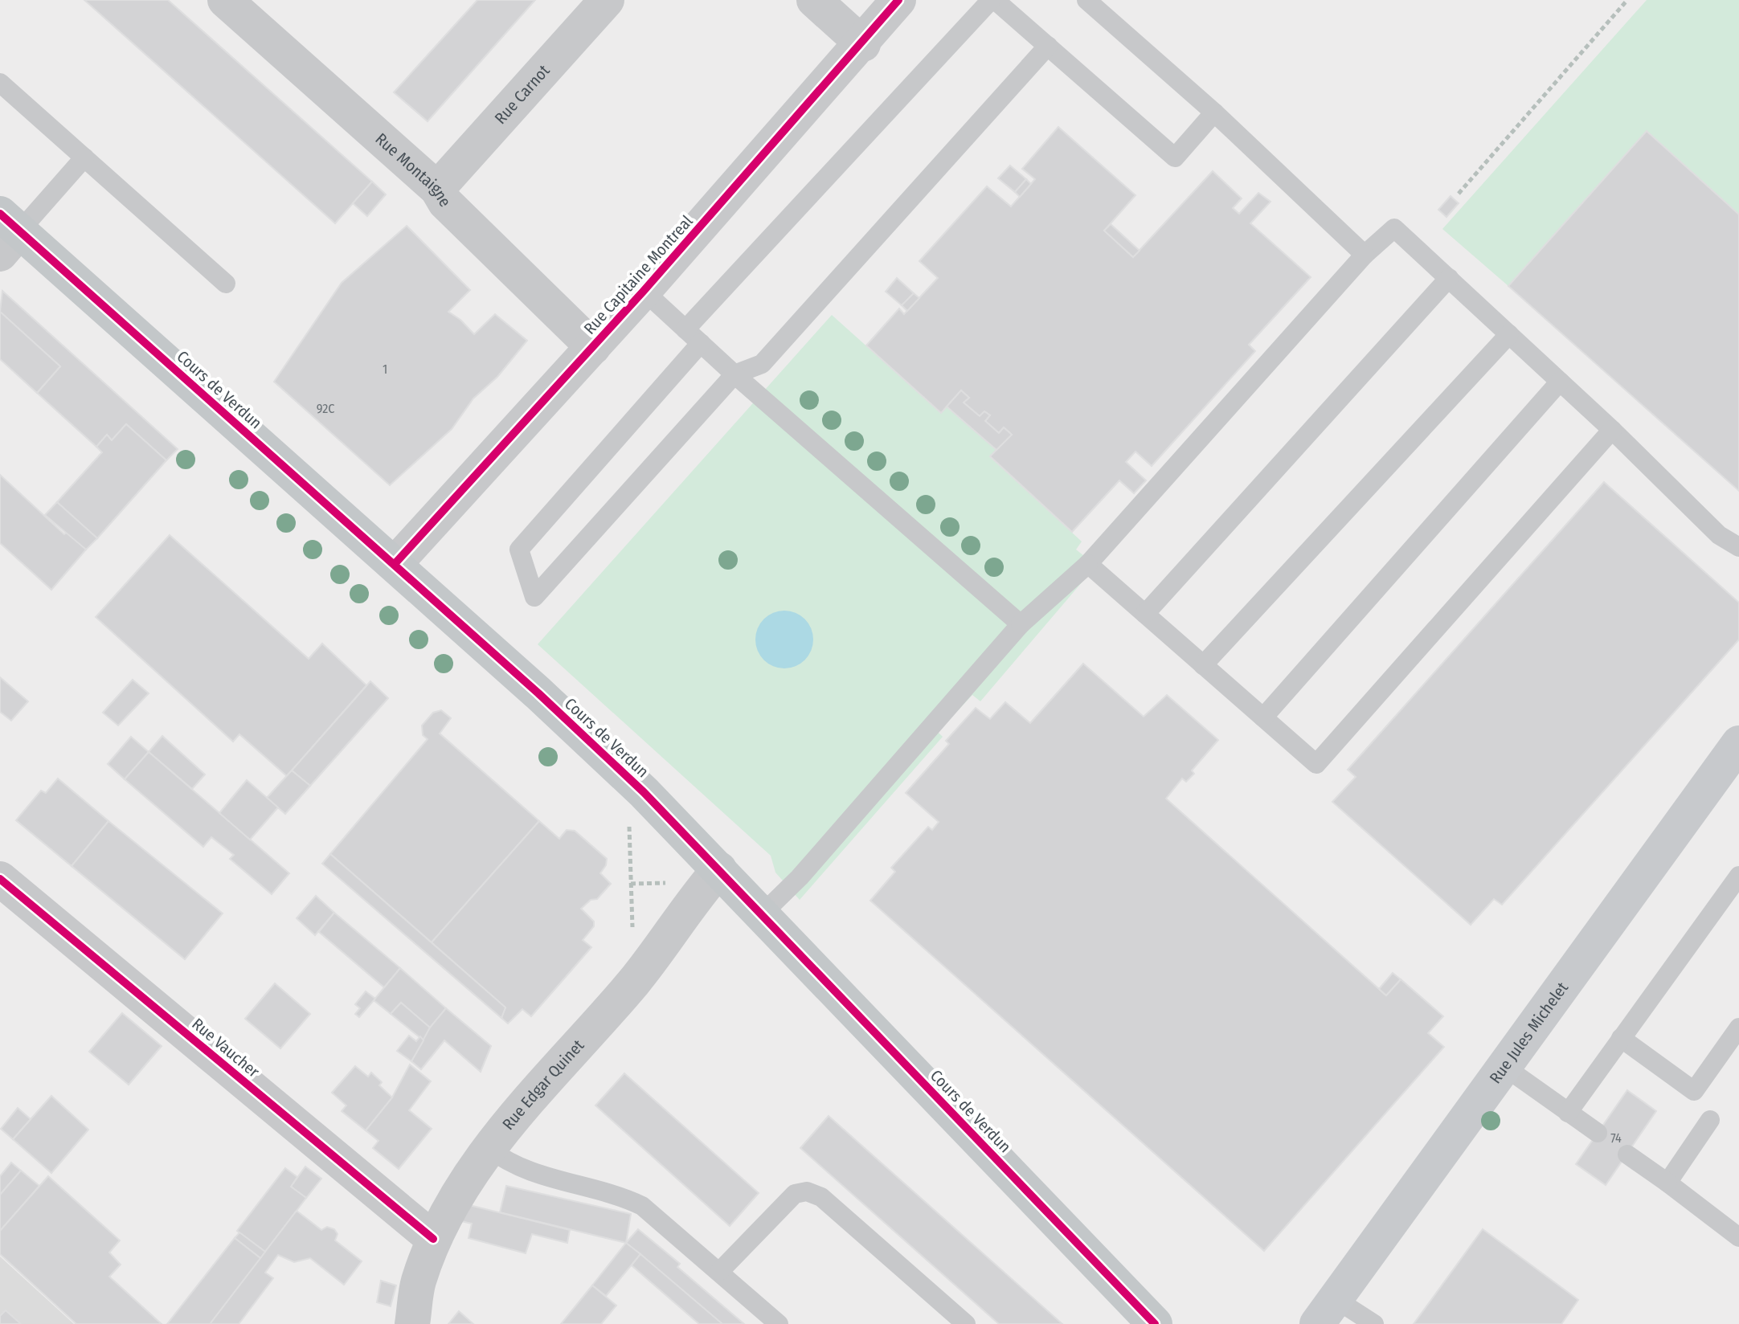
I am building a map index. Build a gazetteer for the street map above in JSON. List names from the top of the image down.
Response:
{
  "streets": {
    "main road": ["Cours de Verdun", "Rue Jules Michelet"],
    "street": [
      "Rue Carnot",
      "Rue Montaigne",
      "Rue Capitaine Montreal",
      "Rue Vaucher",
      "Rue Edgar Quinet"
    ]
  },
  "crossings": [
    ["Rue Carnot", "Rue Montaigne"],
    ["Rue Montaigne", "Rue Capitaine Montreal"],
    ["Rue Capitaine Montreal", "Cours de Verdun"],
    ["Cours de Verdun", "Rue Edgar Quinet"],
    ["Rue Vaucher", "Rue Edgar Quinet"]
  ],
  "house_numbers": ["1", "92C", "74"]
}
